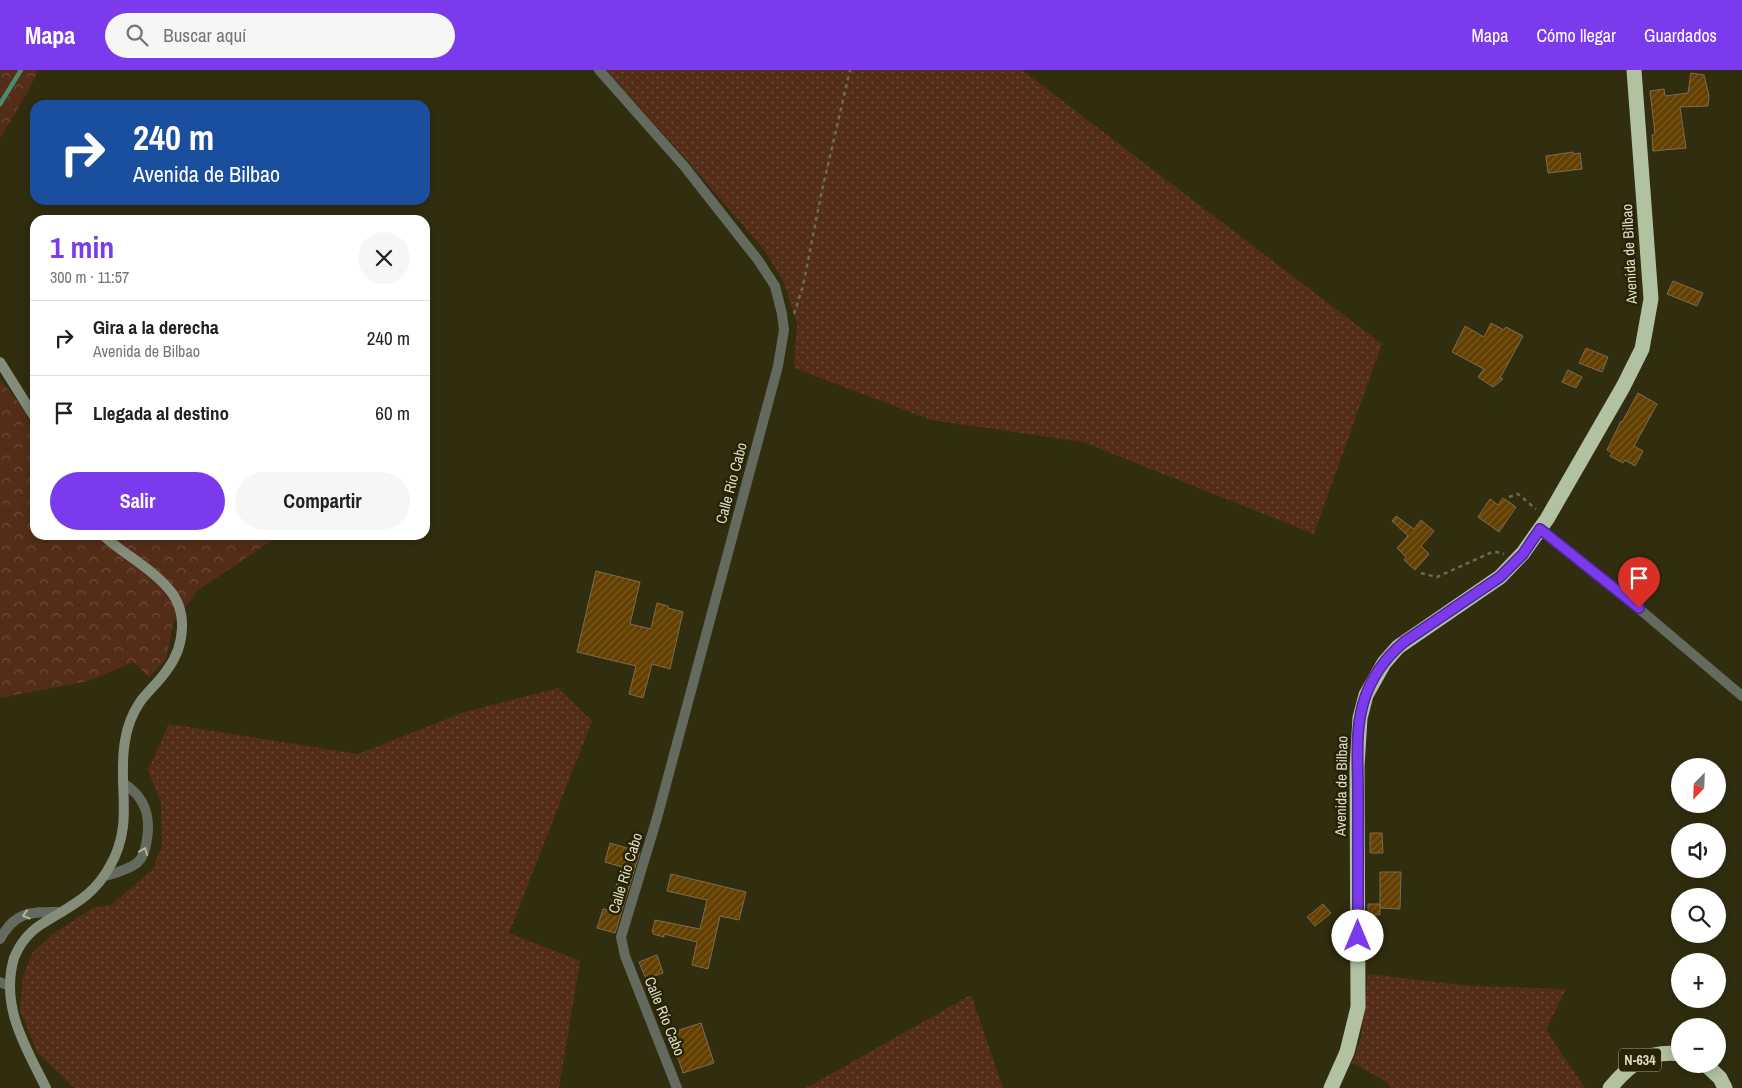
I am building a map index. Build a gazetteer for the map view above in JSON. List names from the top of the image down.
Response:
{
  "streets": {
    "highway": ["Avenida de Bilbao", "N-634"],
    "street": ["Calle Rio Cabo", "Calle Río Cabo"]
  },
  "crossings": [
    ["Calle Rio Cabo", "Calle Río Cabo"]
  ],
  "north": "bottom left",
  "page": {
    "header": "Mapa",
    "search": "Buscar aquí",
    "nav": ["Mapa", "Cómo llegar", "Guardados"],
    "turn": ["240 m", "Avenida de Bilbao"],
    "heading": ["1 min", "300 m · 11:57"],
    "list": [
      {
        "name": "Gira a la derecha",
        "note": "Avenida de Bilbao",
        "value": "240 m"
      },
      {
        "name": "Llegada al destino",
        "value": "60 m"
      }
    ],
    "buttons": ["Salir", "Compartir"],
    "map_buttons": ["+", "−"]
  }
}
